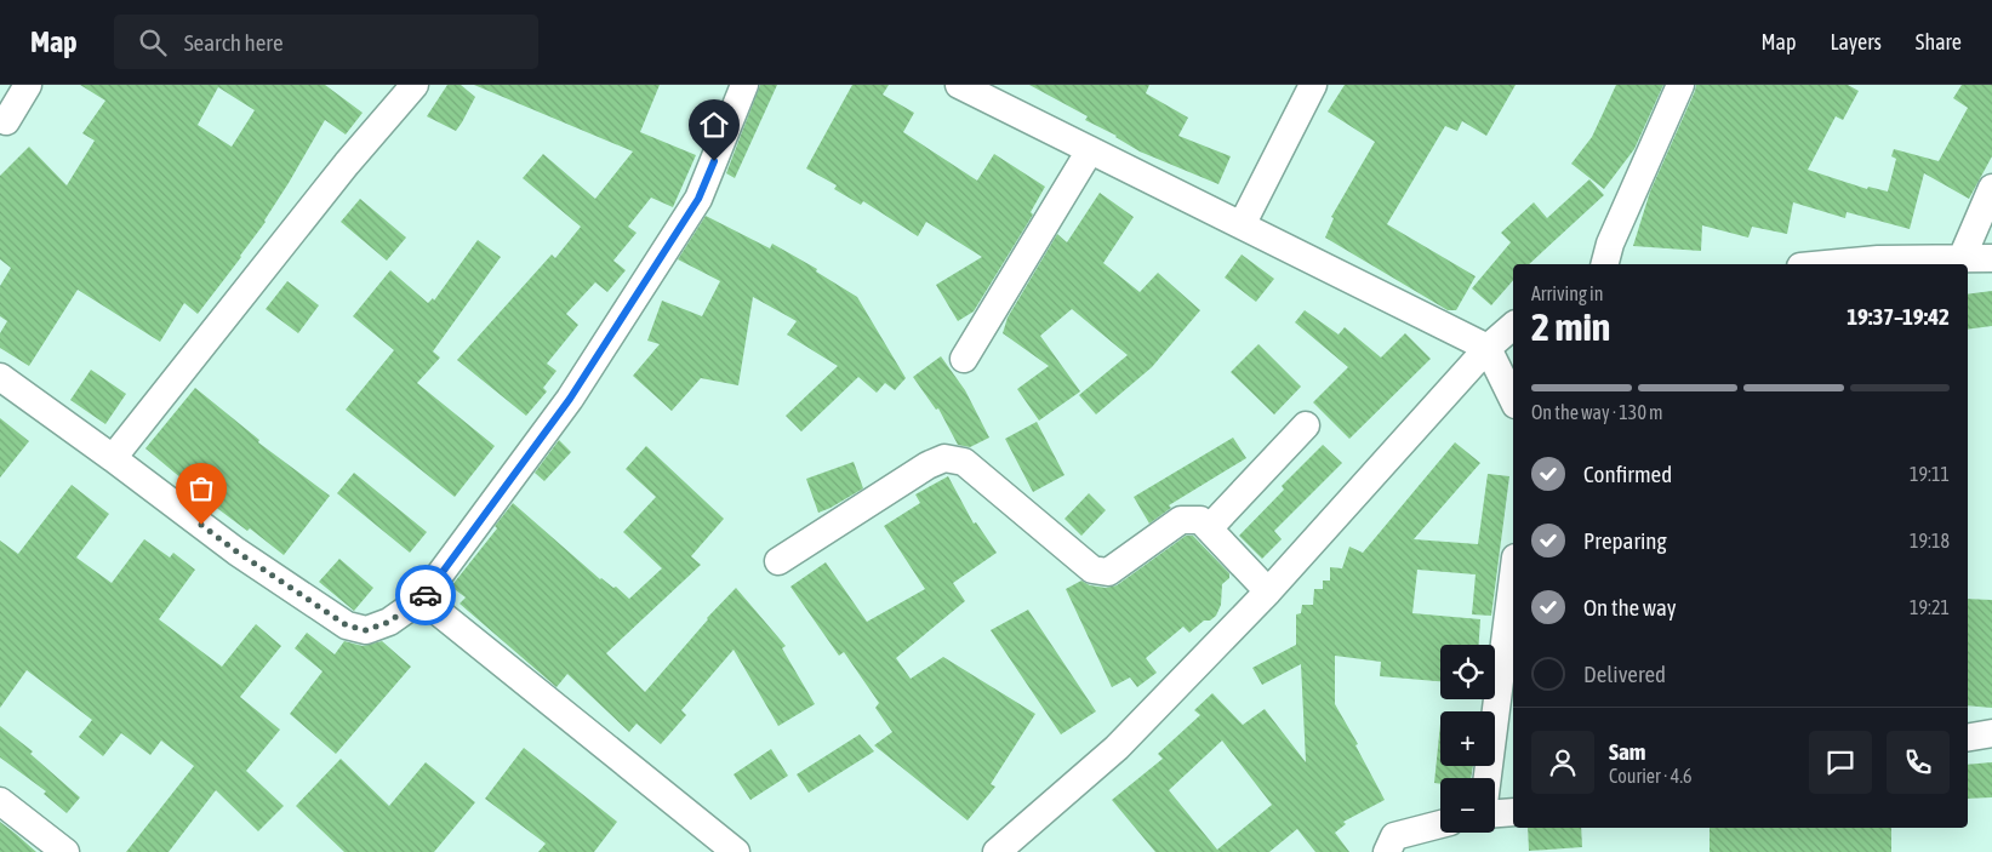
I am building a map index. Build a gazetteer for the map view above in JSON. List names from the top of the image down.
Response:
{
  "page": {
    "header": "Map",
    "search": "Search here",
    "nav": ["Map", "Layers", "Share"],
    "heading": ["2 min", "Arriving in", "19:37–19:42"],
    "panel": ["Sam", "Courier · 4.6"],
    "bar": "On the way · 130 m",
    "list": [
      ["Confirmed", "19:11"],
      ["Preparing", "19:18"],
      ["On the way", "19:21"],
      "Delivered"
    ],
    "map_buttons": ["+", "−"]
  }
}
